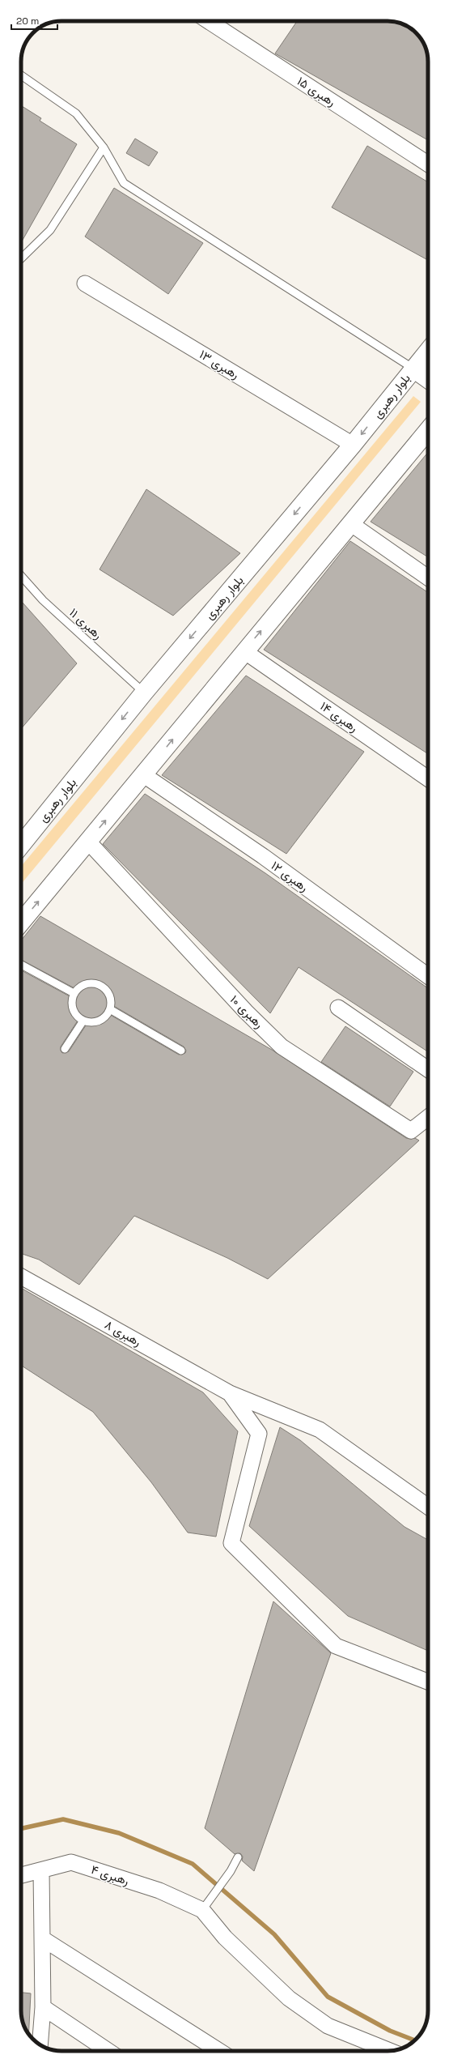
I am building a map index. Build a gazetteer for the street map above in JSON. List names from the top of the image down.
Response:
{
  "streets": {
    "main road": ["بلوار رهبری"],
    "street": [
      "رهبری ۱۵",
      "رهبری ۱۳",
      "رهبری ۱۴",
      "رهبری ۱۲",
      "رهبری ۱۰",
      "رهبری ۸",
      "رهبری ۴"
    ],
    "lane": ["رهبری ۱۱"]
  },
  "crossings": [
    ["رهبری ۱۳", "بلوار رهبری"],
    ["بلوار رهبری", "رهبری ۱۱"]
  ],
  "scale_bar": "20 m"
}
